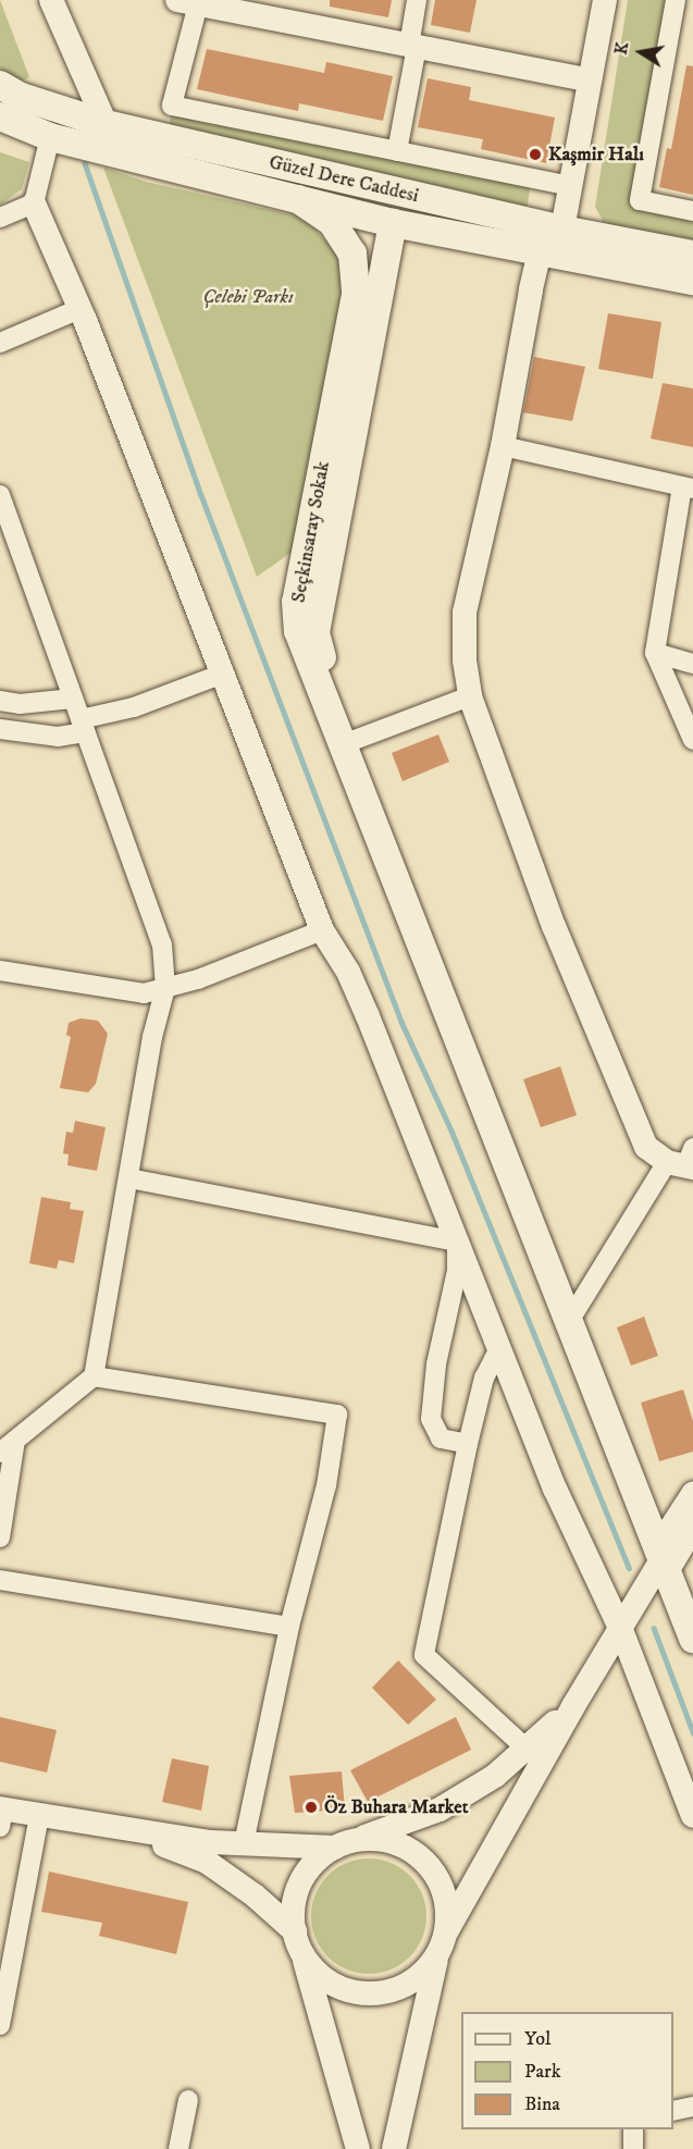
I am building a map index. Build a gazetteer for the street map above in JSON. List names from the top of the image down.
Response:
{
  "streets": {
    "main road": ["Güzel Dere Caddesi", "Seçkinsaray Sokak"]
  },
  "crossings": [
    ["Güzel Dere Caddesi", "Seçkinsaray Sokak"]
  ],
  "parks": ["Çelebi Parkı"],
  "places": ["Kaşmir Halı", "Öz Buhara Market"],
  "legend": ["Yol", "Park", "Bina"],
  "north": "left"
}
